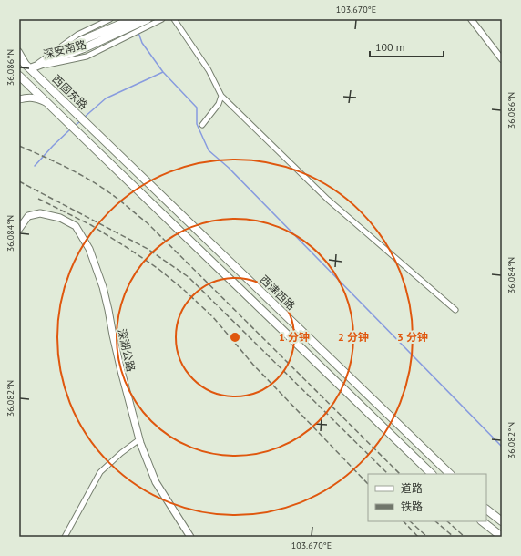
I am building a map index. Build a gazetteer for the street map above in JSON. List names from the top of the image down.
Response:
{
  "streets": {
    "main road": [
      "深安南路",
      "西固东路",
      "西津西路",
      "深湖公路"
    ]
  },
  "crossings": [
    ["深安南路", "西固东路"],
    ["西固东路", "西津西路"]
  ],
  "legend": ["道路", "铁路"],
  "scale_bar": "100 m",
  "coordinates": [
    "103.670°E",
    "36.086°N",
    "36.084°N",
    "36.082°N"
  ],
  "rings": ["1 分钟", "2 分钟", "3 分钟"]
}
